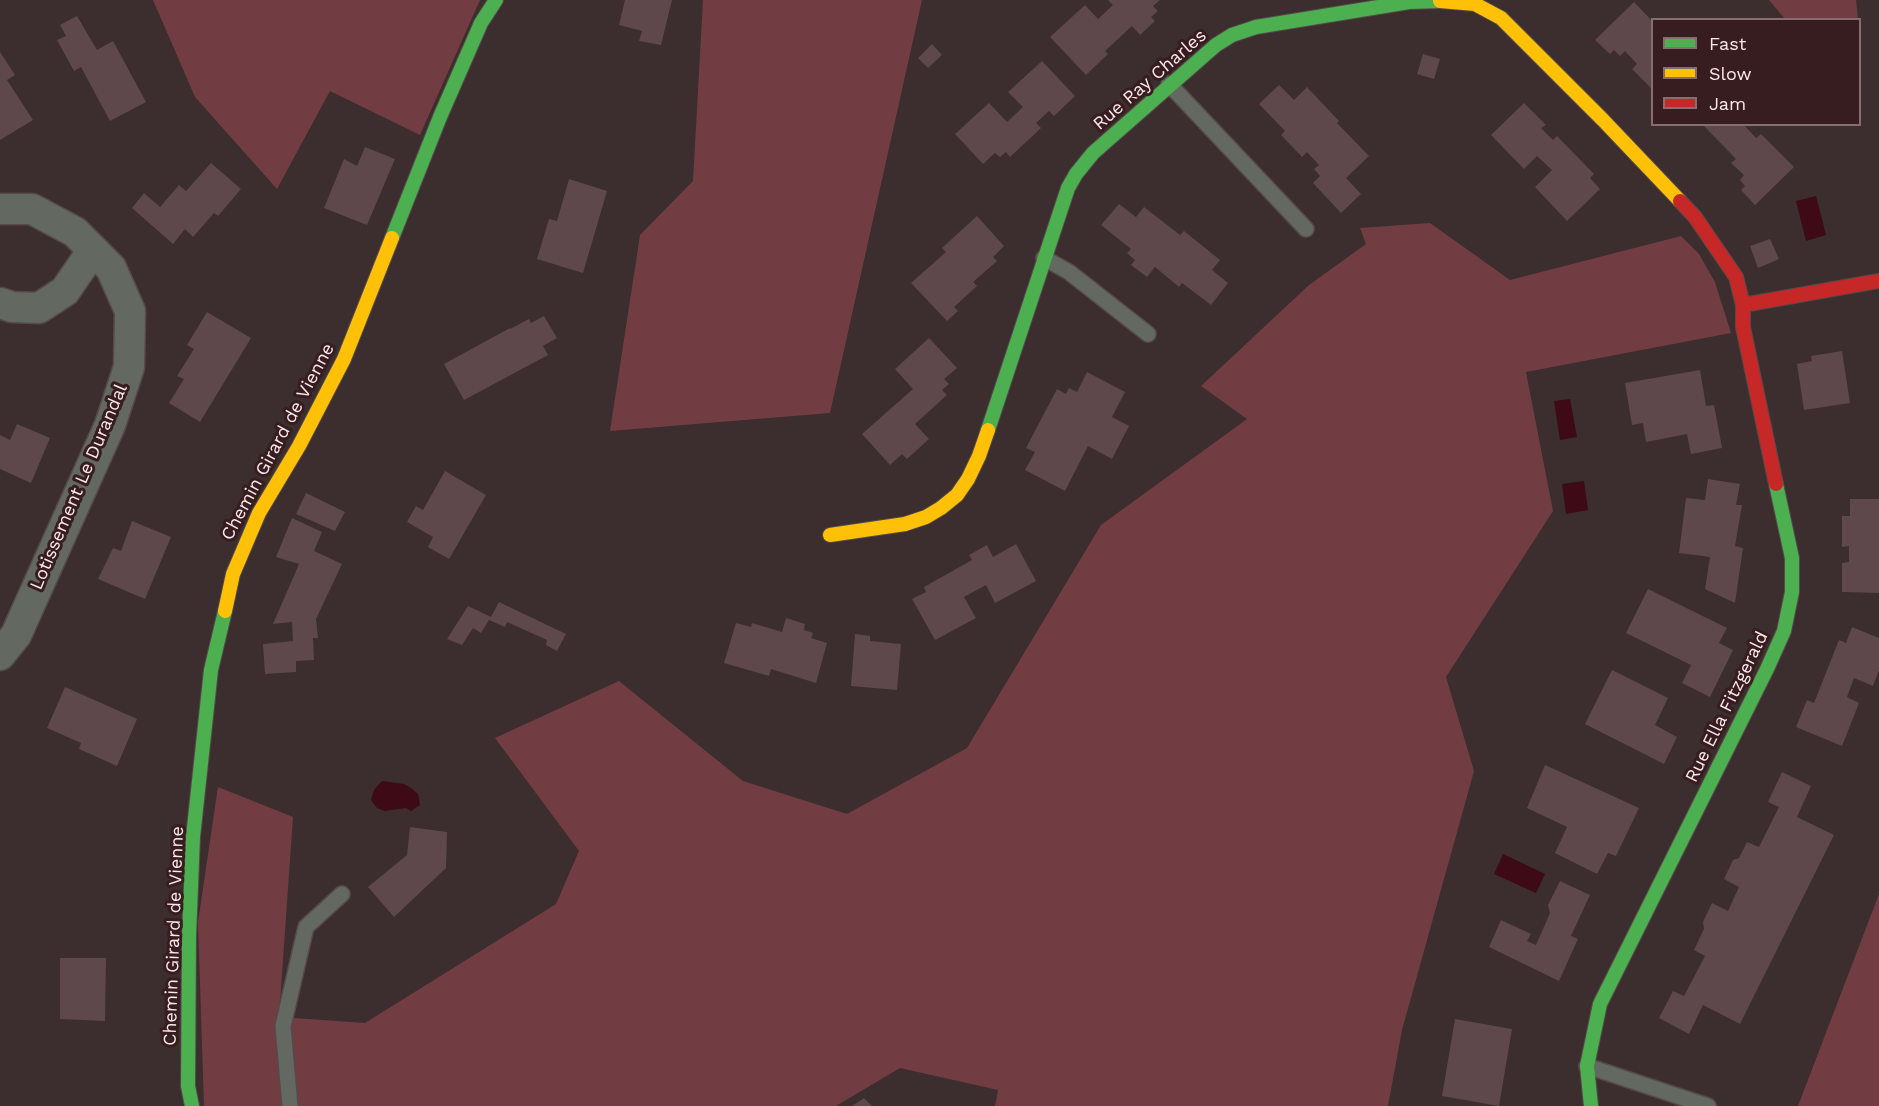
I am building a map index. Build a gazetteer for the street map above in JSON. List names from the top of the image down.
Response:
{
  "streets": {
    "street": [
      "Rue Ray Charles",
      "Chemin Girard de Vienne",
      "Lotissement Le Durandal",
      "Rue Ella Fitzgerald"
    ]
  },
  "crossings": [
    ["Rue Ray Charles", "Rue Ella Fitzgerald"]
  ],
  "legend": ["Fast", "Slow", "Jam"]
}
